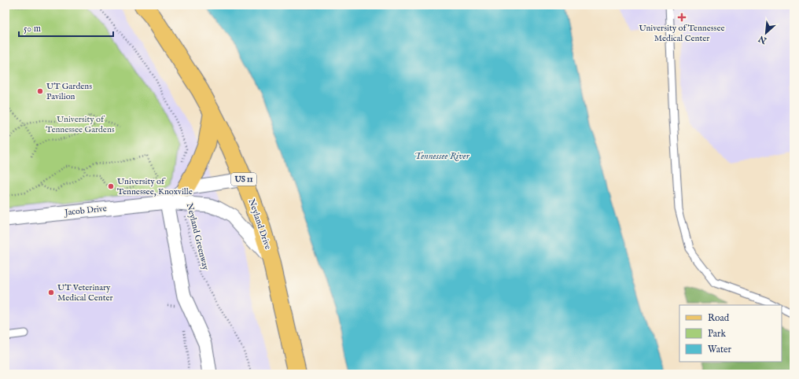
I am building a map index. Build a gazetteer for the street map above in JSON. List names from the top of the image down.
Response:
{
  "streets": {
    "main road": ["US 11", "Neyland Drive"],
    "street": ["Jacob Drive"],
    "path": ["Neyland Greenway"]
  },
  "water": ["Tennessee River"],
  "parks": ["University of Tennessee Gardens"],
  "places": {
    "health": ["University of Tennessee Medical Center"],
    "other": ["UT Gardens Pavilion", "University of Tennessee, Knoxville", "UT Veterinary Medical Center"]
  },
  "legend": ["Road", "Park", "Water"],
  "scale_bar": "50 m",
  "north": "bottom left"
}
